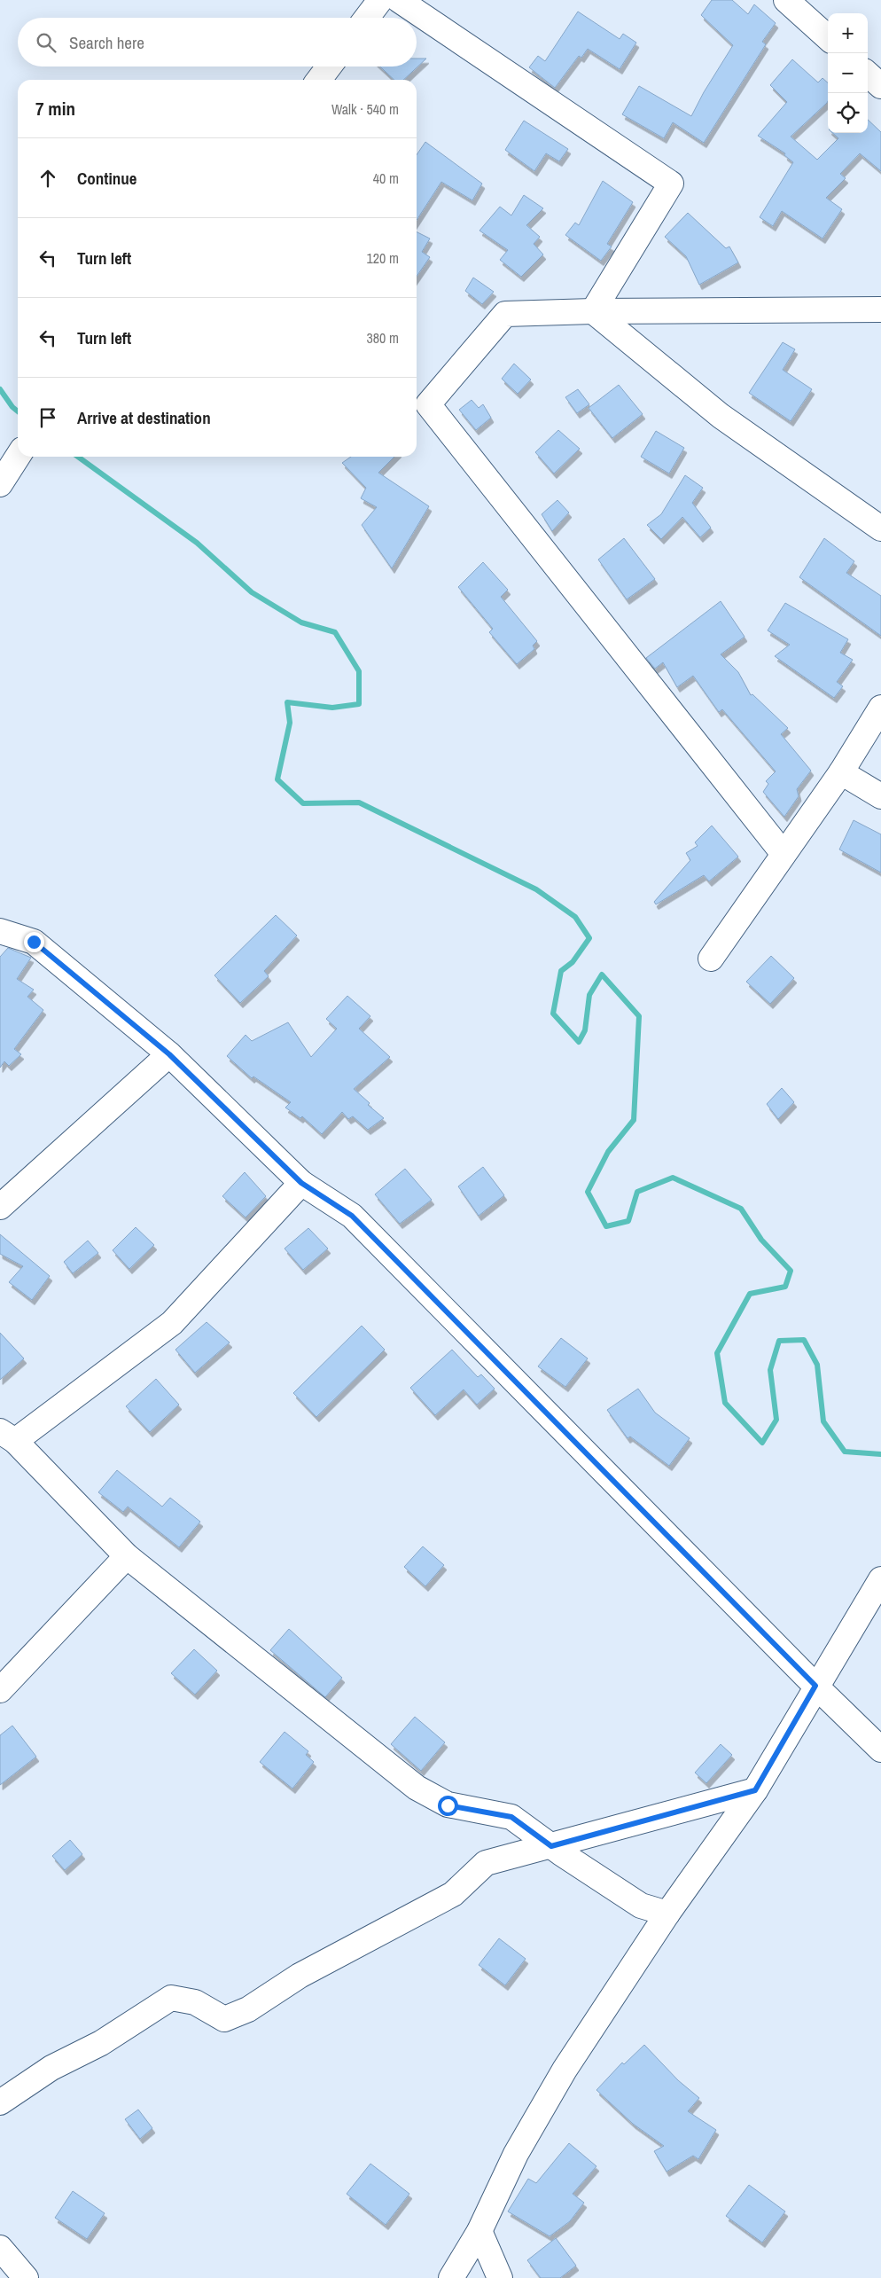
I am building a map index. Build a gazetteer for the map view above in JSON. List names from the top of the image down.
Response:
{
  "page": {
    "map_buttons": ["+", "−"],
    "search": "Search here",
    "heading": ["7 min", "Walk · 540 m"],
    "list": [
      ["Continue", "40 m"],
      ["Turn left", "120 m"],
      ["Turn left", "380 m"],
      "Arrive at destination"
    ]
  }
}
